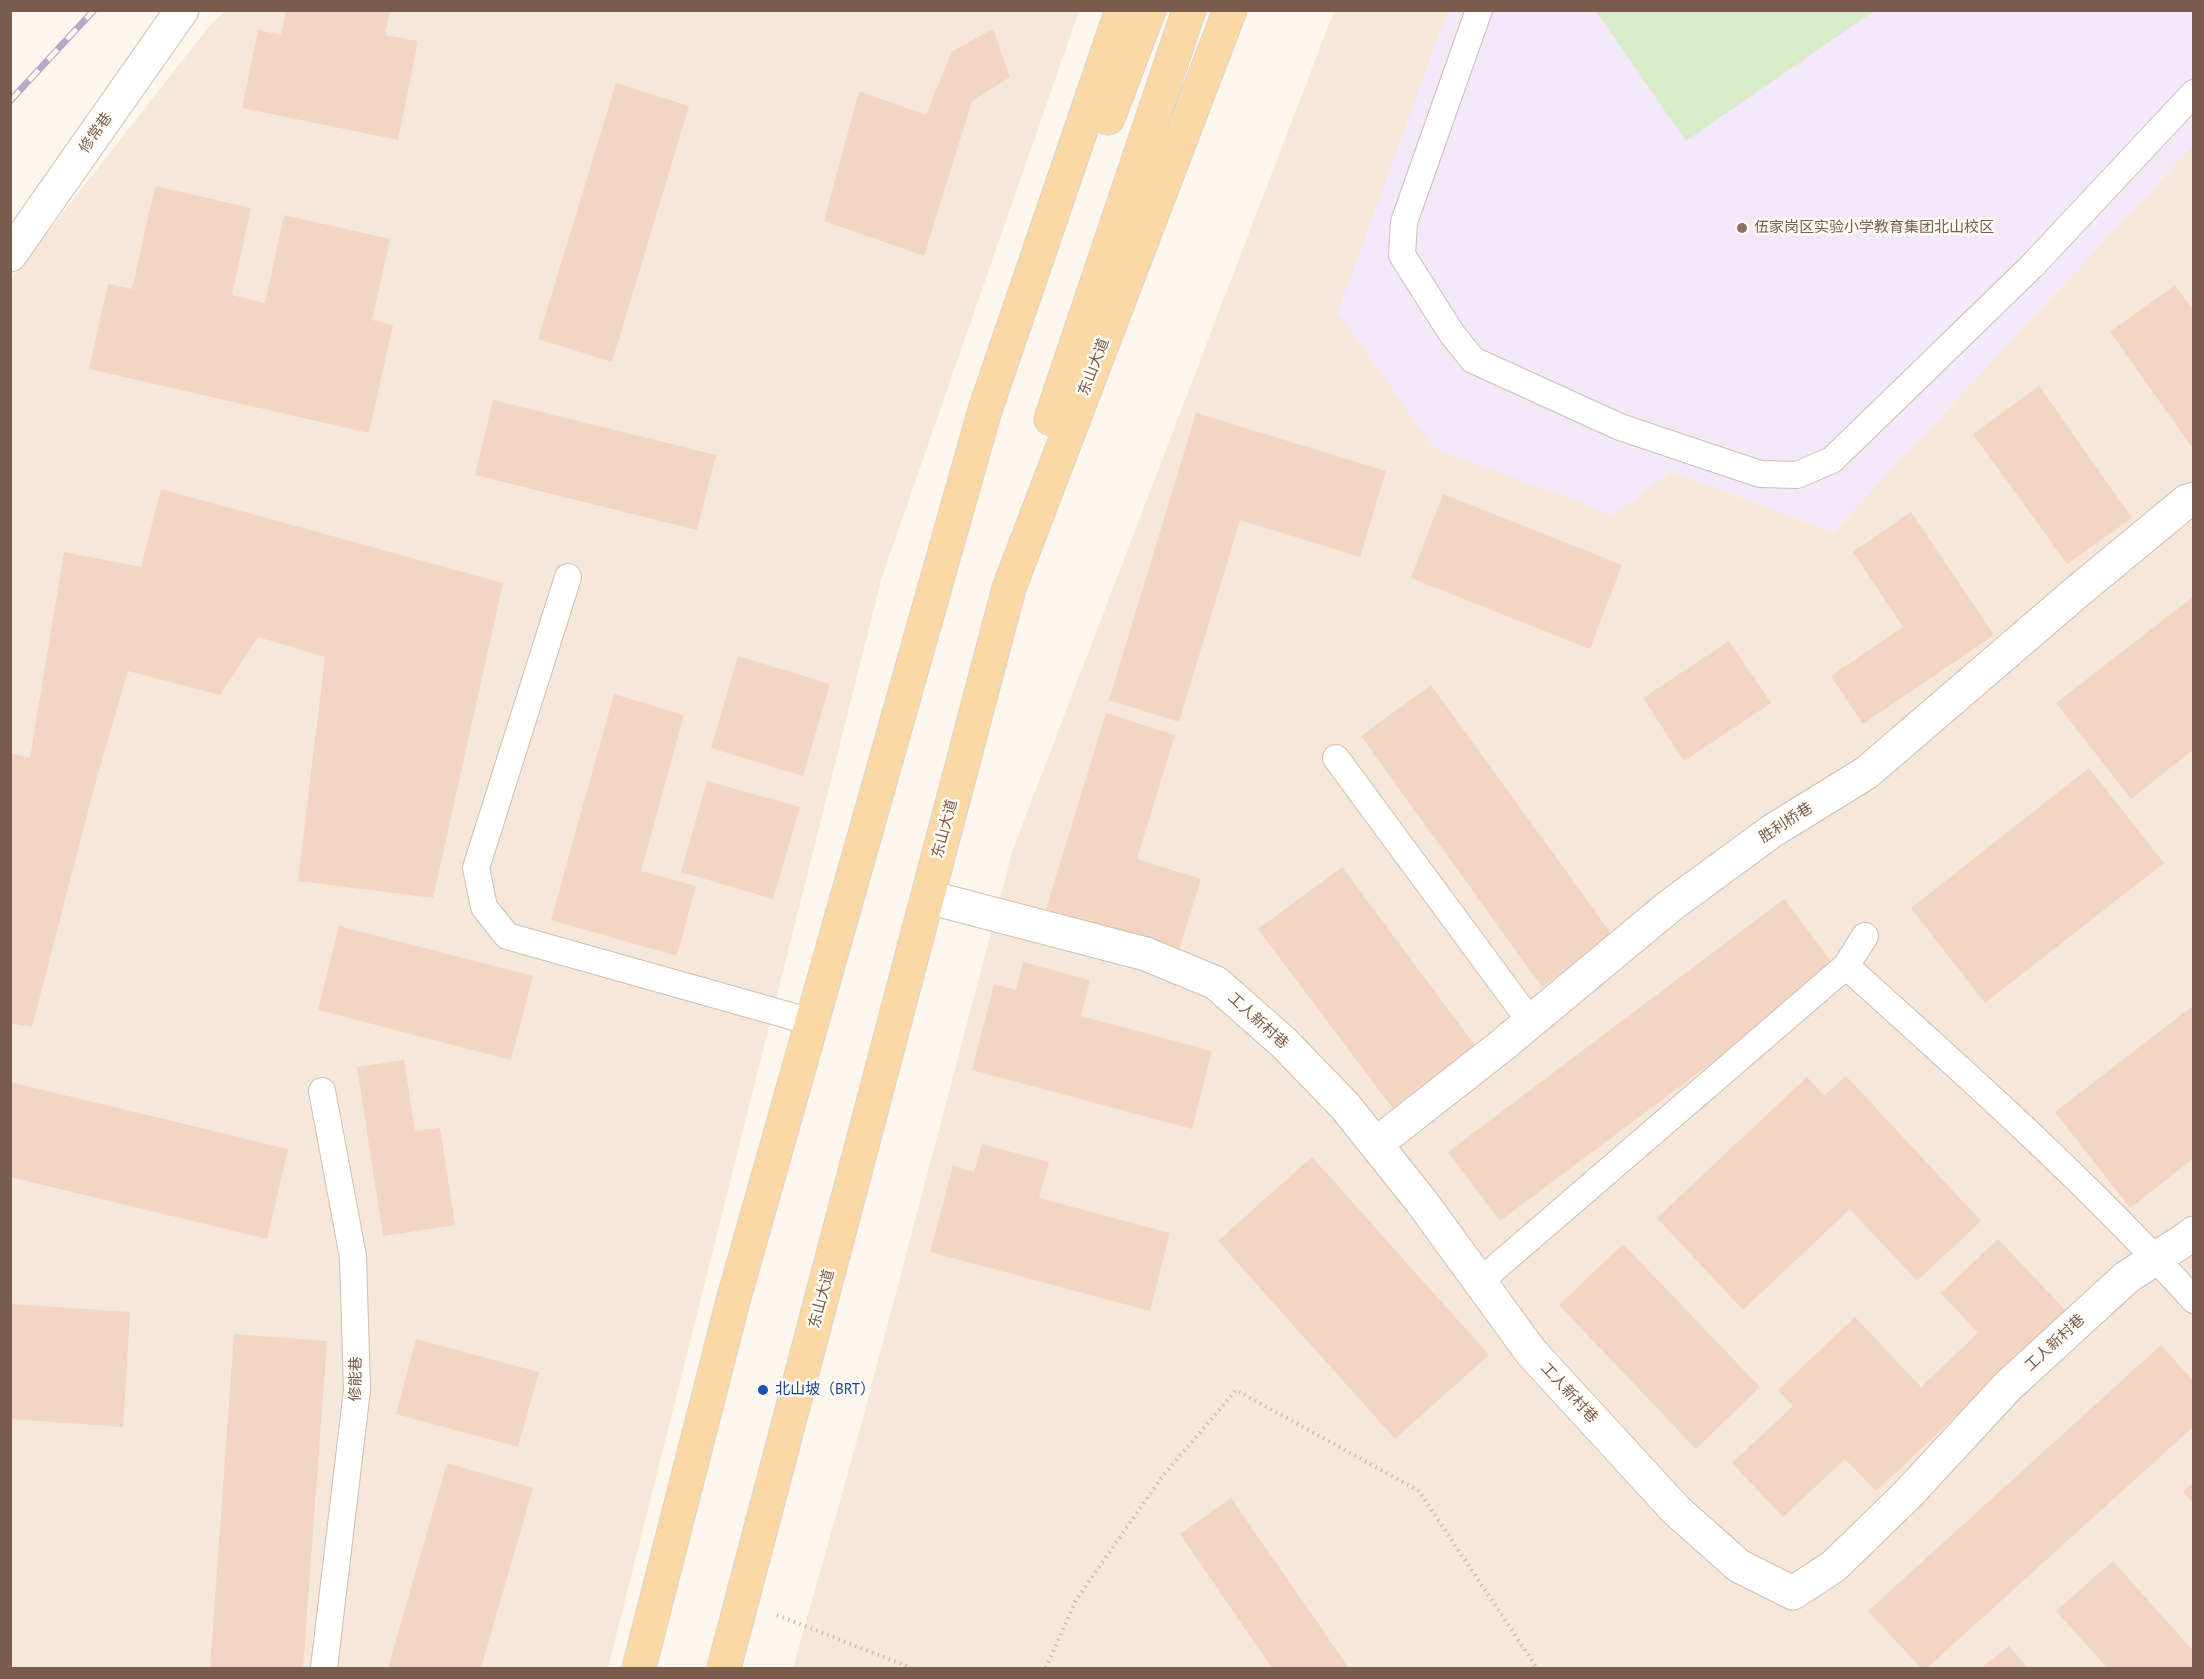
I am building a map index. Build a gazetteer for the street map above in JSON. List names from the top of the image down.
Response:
{
  "streets": {
    "main road": ["东山大道"],
    "street": ["修常巷", "胜利桥巷", "工人新村巷"],
    "lane": ["修能巷"]
  },
  "crossings": [
    ["东山大道", "工人新村巷"],
    ["胜利桥巷", "工人新村巷"]
  ],
  "places": ["伍家岗区实验小学教育集团北山校区", "北山坡（BRT）"]
}
